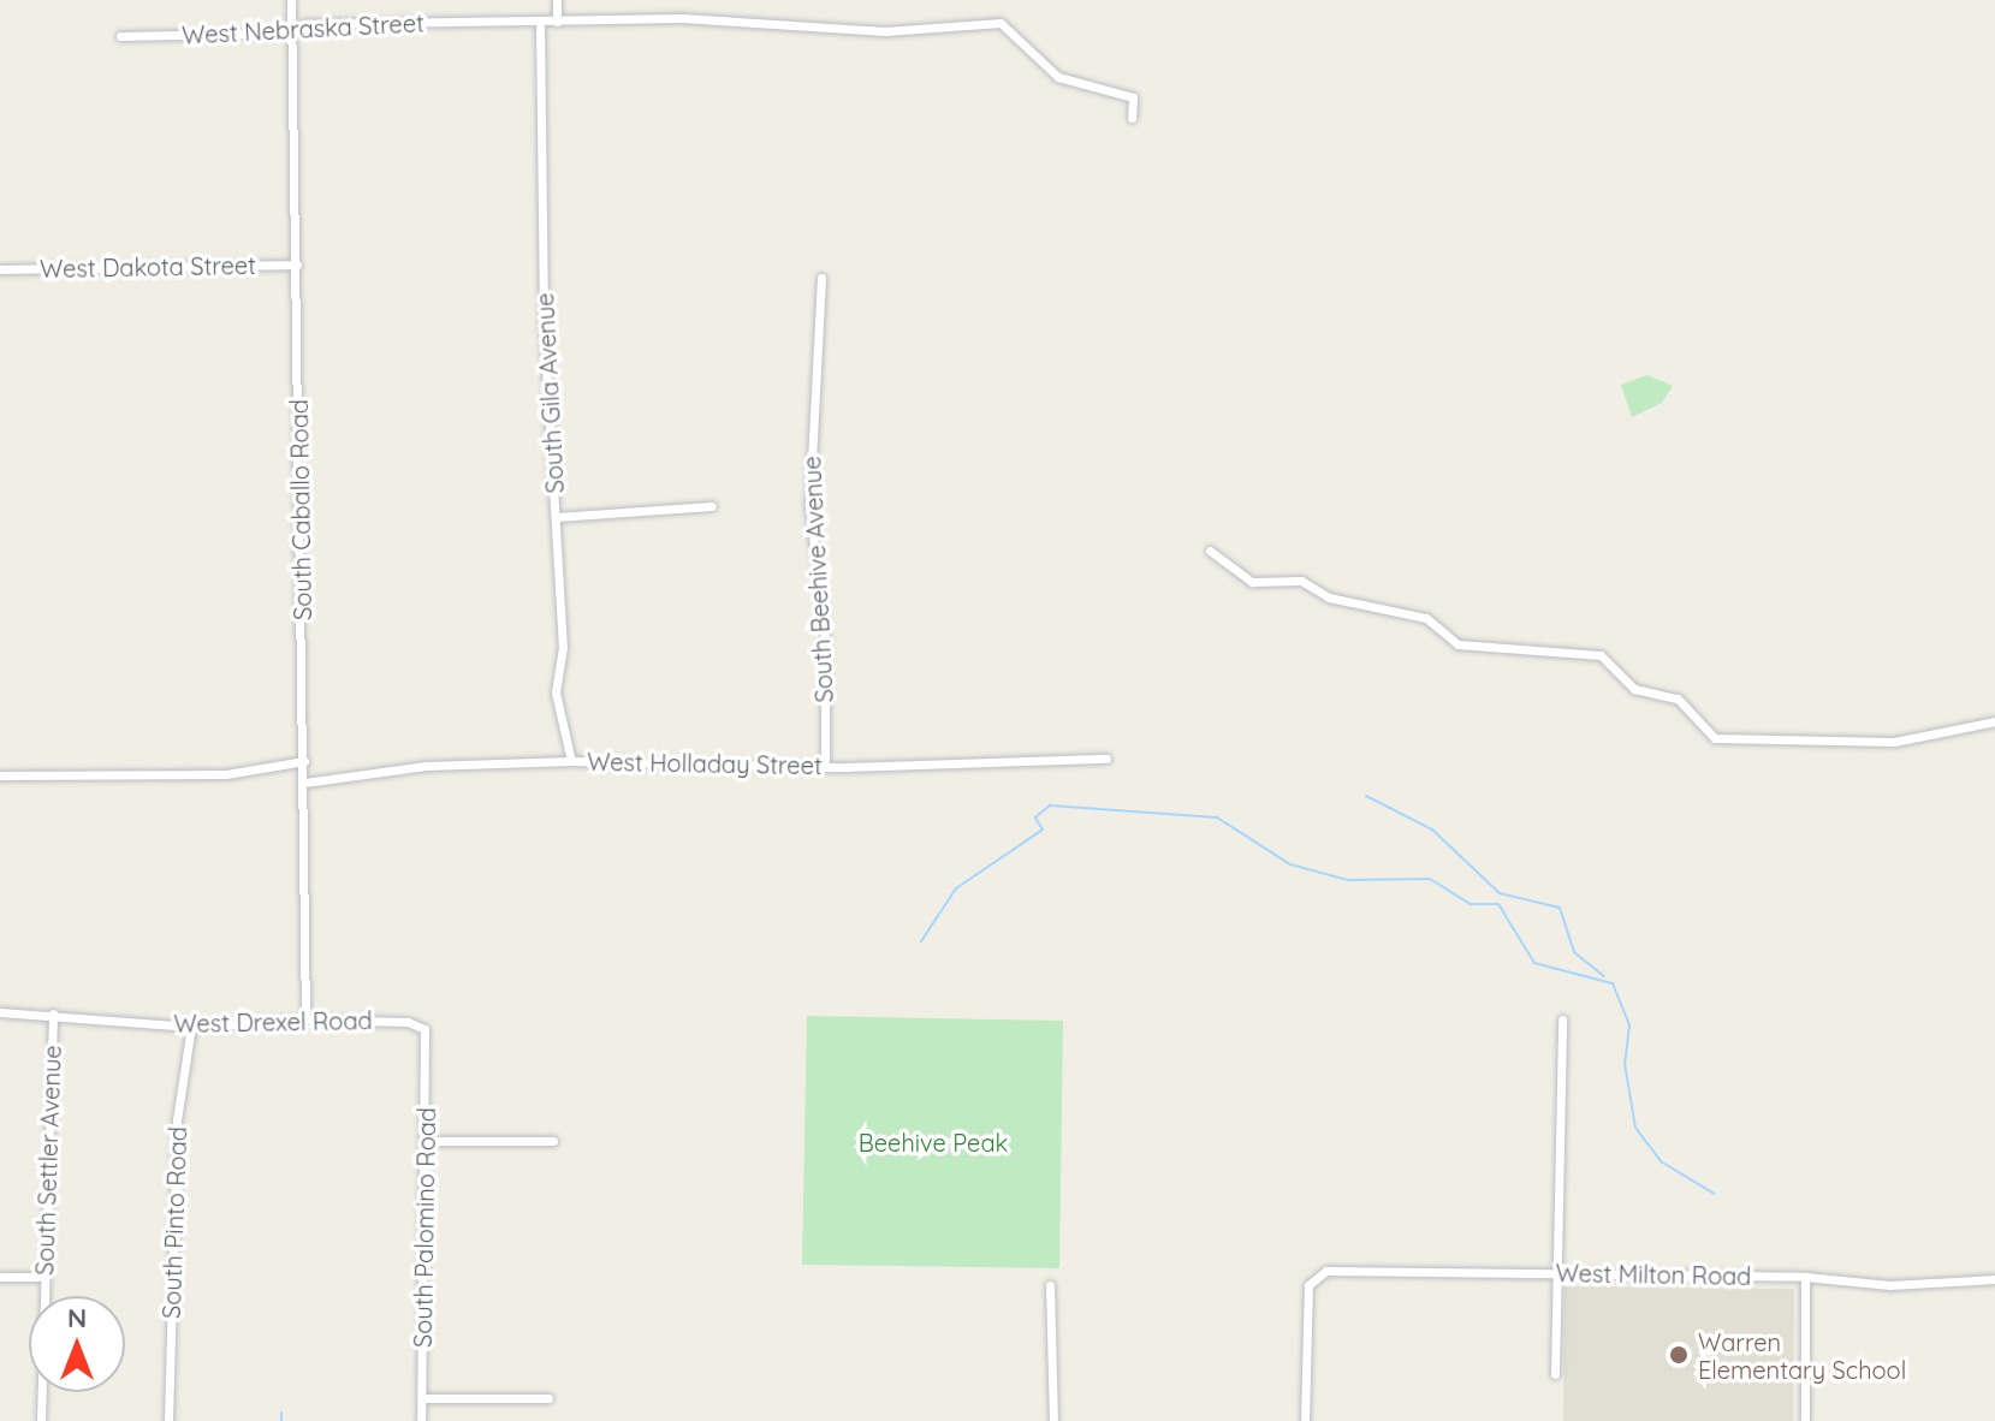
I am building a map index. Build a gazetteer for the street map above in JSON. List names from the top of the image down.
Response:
{
  "streets": {
    "street": [
      "West Nebraska Street",
      "West Dakota Street",
      "South Gila Avenue",
      "South Caballo Road",
      "South Beehive Avenue",
      "West Holladay Street",
      "West Drexel Road",
      "South Settler Avenue",
      "South Pinto Road",
      "South Palomino Road",
      "West Milton Road"
    ]
  },
  "crossings": [
    ["West Nebraska Street", "South Gila Avenue"],
    ["West Nebraska Street", "South Caballo Road"],
    ["West Dakota Street", "South Caballo Road"],
    ["South Gila Avenue", "West Holladay Street"],
    ["South Caballo Road", "West Holladay Street"],
    ["South Caballo Road", "West Drexel Road"],
    ["South Beehive Avenue", "West Holladay Street"],
    ["West Drexel Road", "South Settler Avenue"],
    ["West Drexel Road", "South Pinto Road"],
    ["West Drexel Road", "South Palomino Road"]
  ],
  "parks": ["Beehive Peak"],
  "places": ["Warren Elementary School"],
  "north": "top"
}
